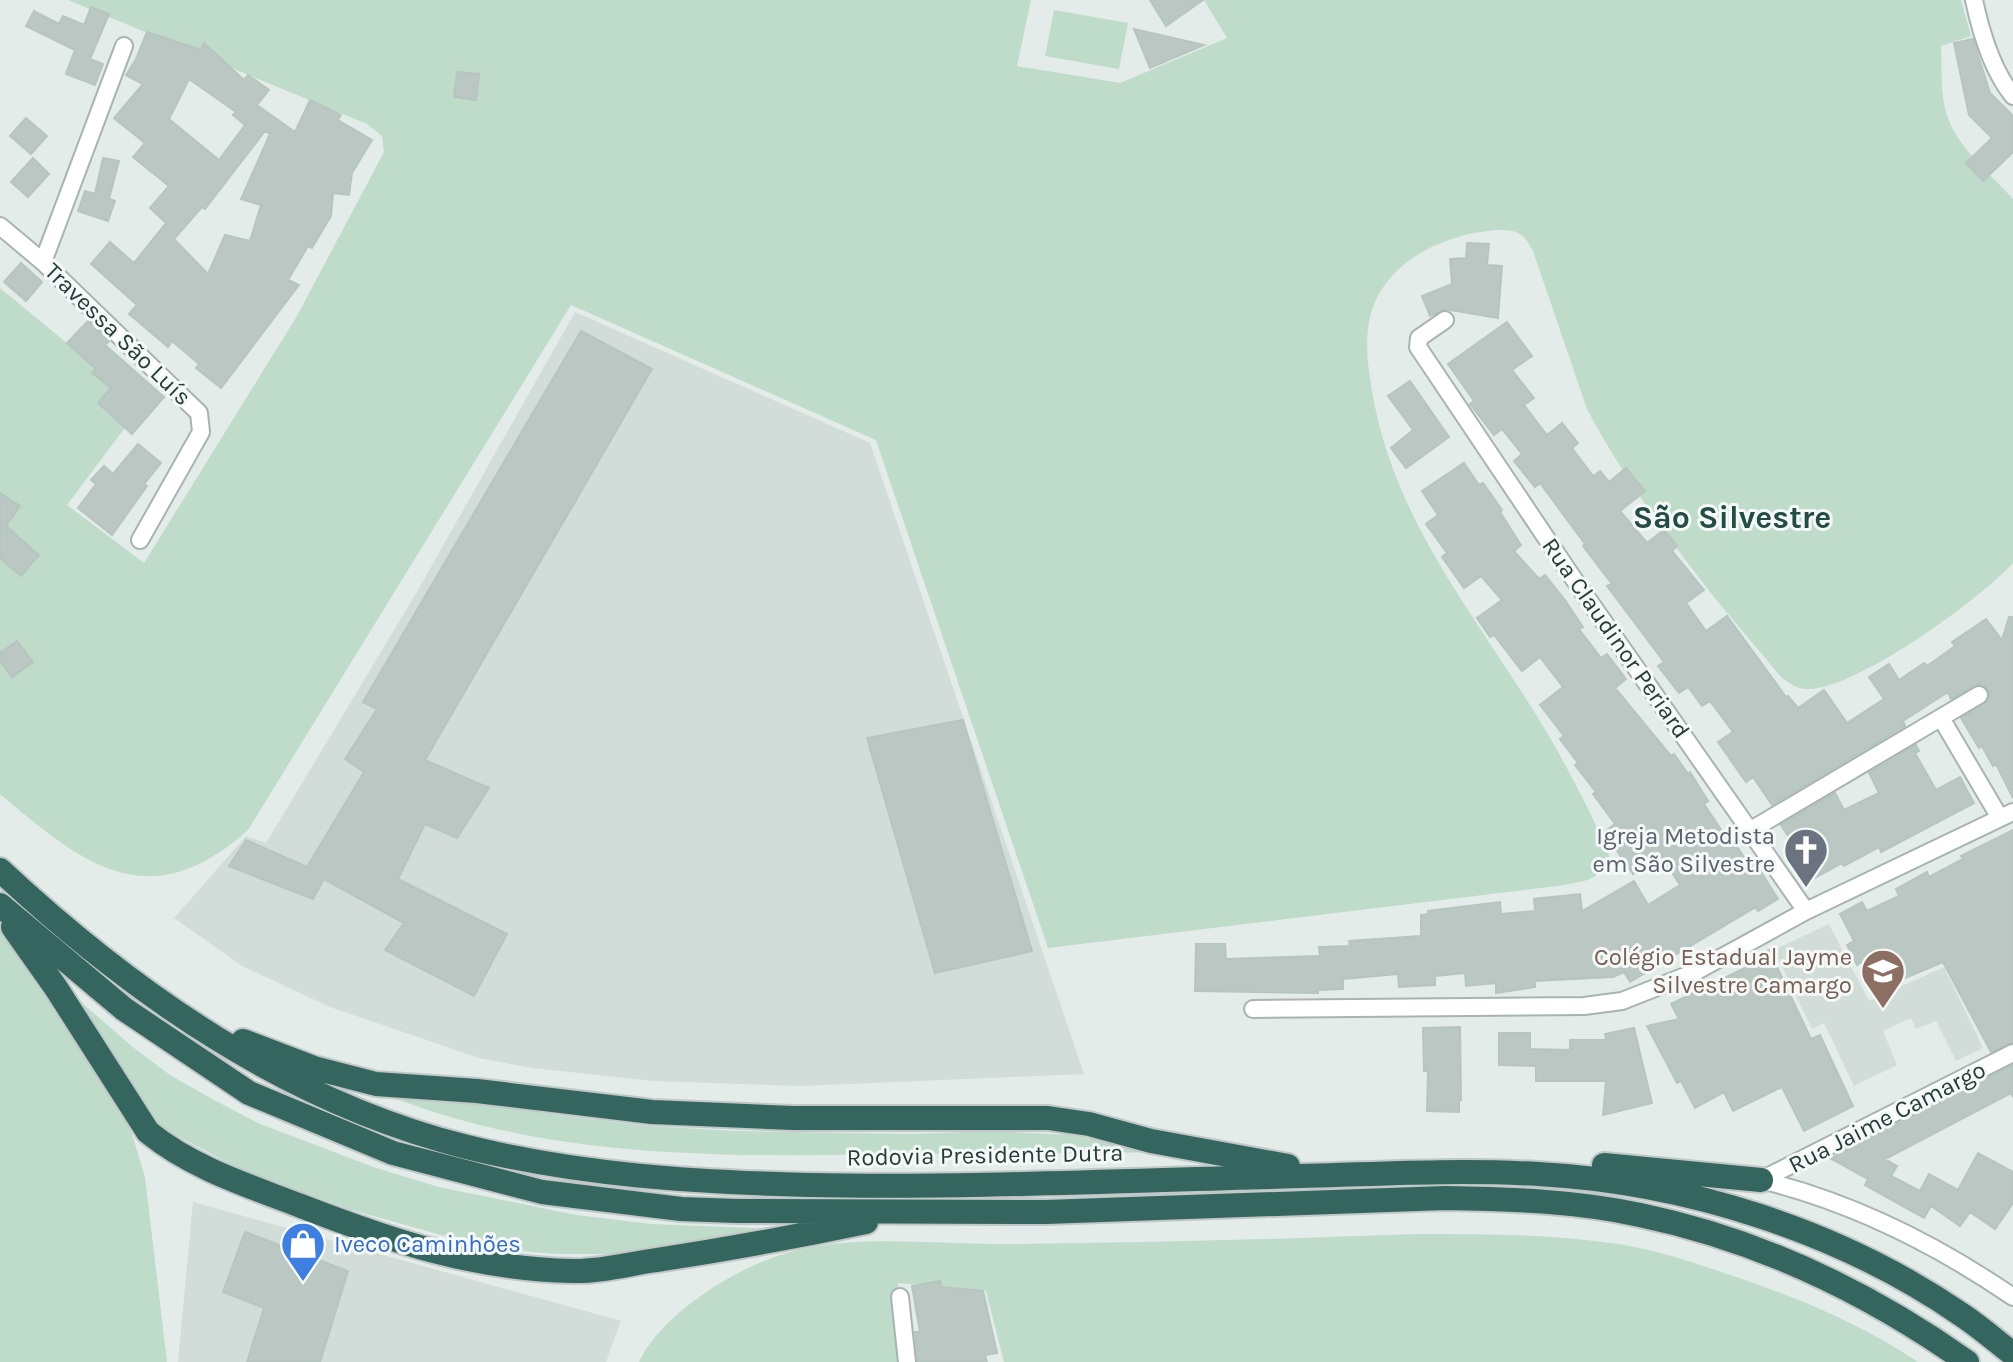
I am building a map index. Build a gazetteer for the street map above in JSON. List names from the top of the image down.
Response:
{
  "streets": {
    "highway": ["Rodovia Presidente Dutra"],
    "street": ["Travessa São Luís", "Rua Claudinor Periard", "Rua Jaime Camargo"]
  },
  "districts": ["São Silvestre"],
  "places": {
    "church": ["Igreja Metodista em São Silvestre"],
    "school or university": ["Colégio Estadual Jayme Silvestre Camargo"],
    "shop": ["Iveco Caminhões"]
  }
}
